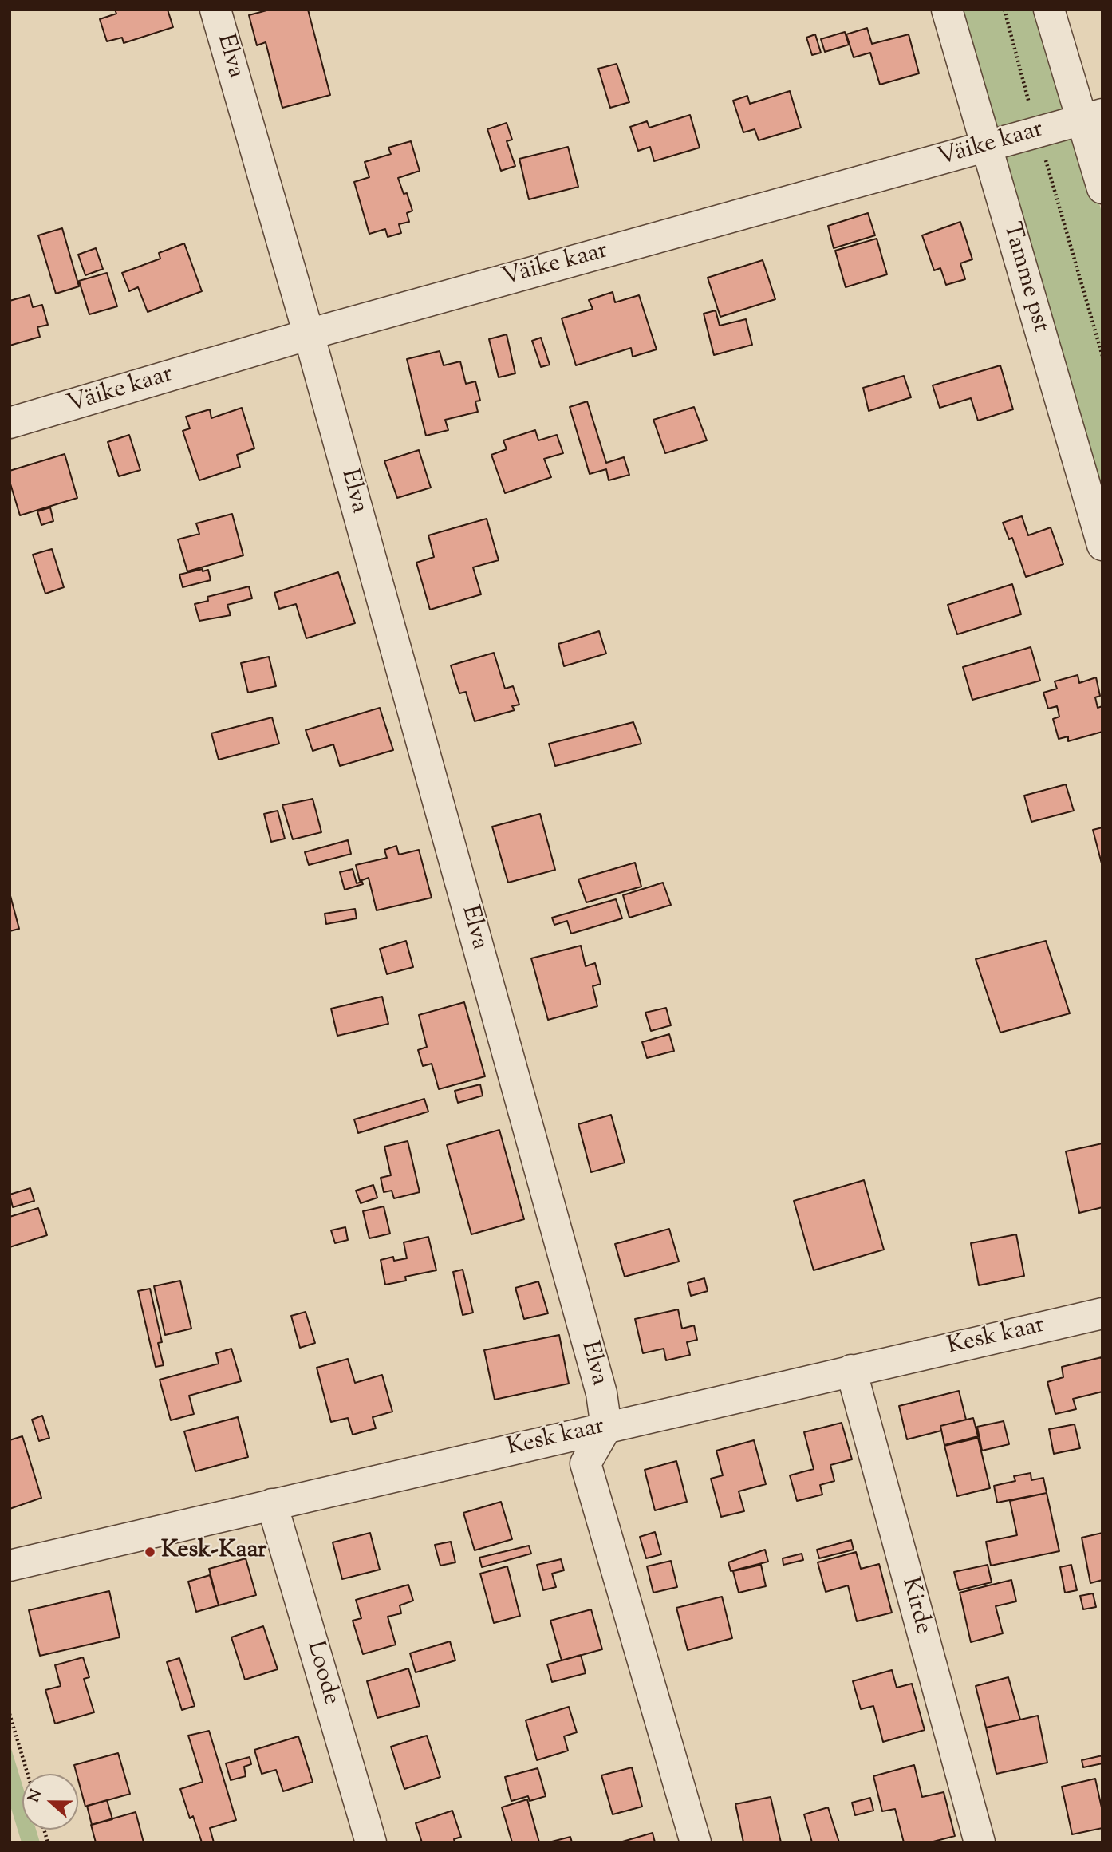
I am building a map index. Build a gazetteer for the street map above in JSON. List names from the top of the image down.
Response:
{
  "streets": {
    "street": [
      "Elva",
      "Väike kaar",
      "Tamme pst",
      "Kesk kaar",
      "Kirde",
      "Loode"
    ]
  },
  "crossings": [
    ["Elva", "Väike kaar"],
    ["Elva", "Kesk kaar"],
    ["Väike kaar", "Tamme pst"],
    ["Kesk kaar", "Kirde"],
    ["Kesk kaar", "Loode"]
  ],
  "places": ["Kesk-Kaar"],
  "north": "left"
}
